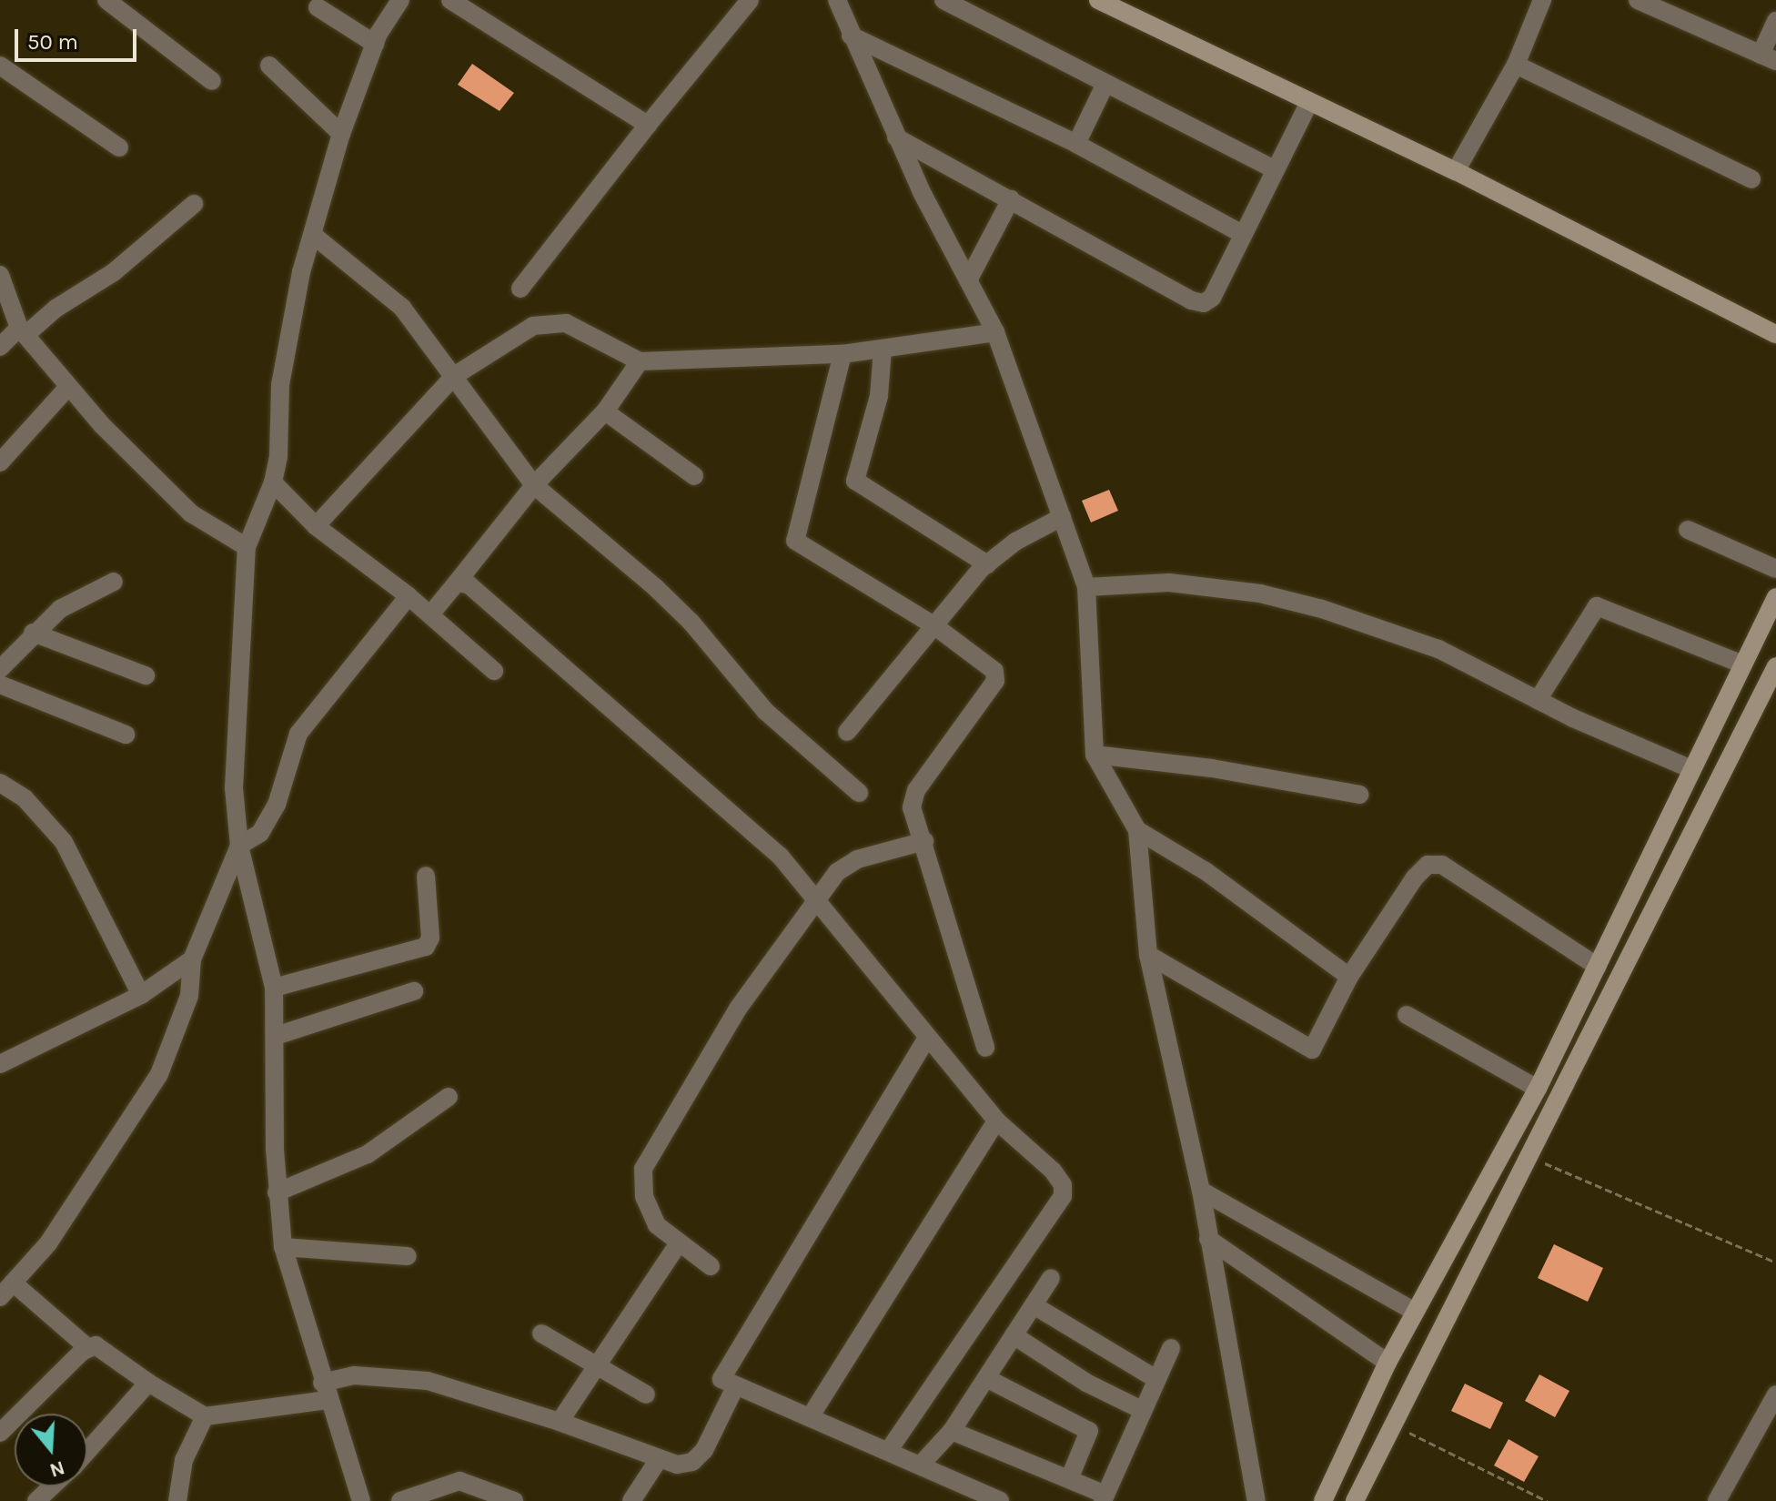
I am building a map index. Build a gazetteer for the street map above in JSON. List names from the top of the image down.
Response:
{
  "scale_bar": "50 m",
  "north": "bottom"
}
